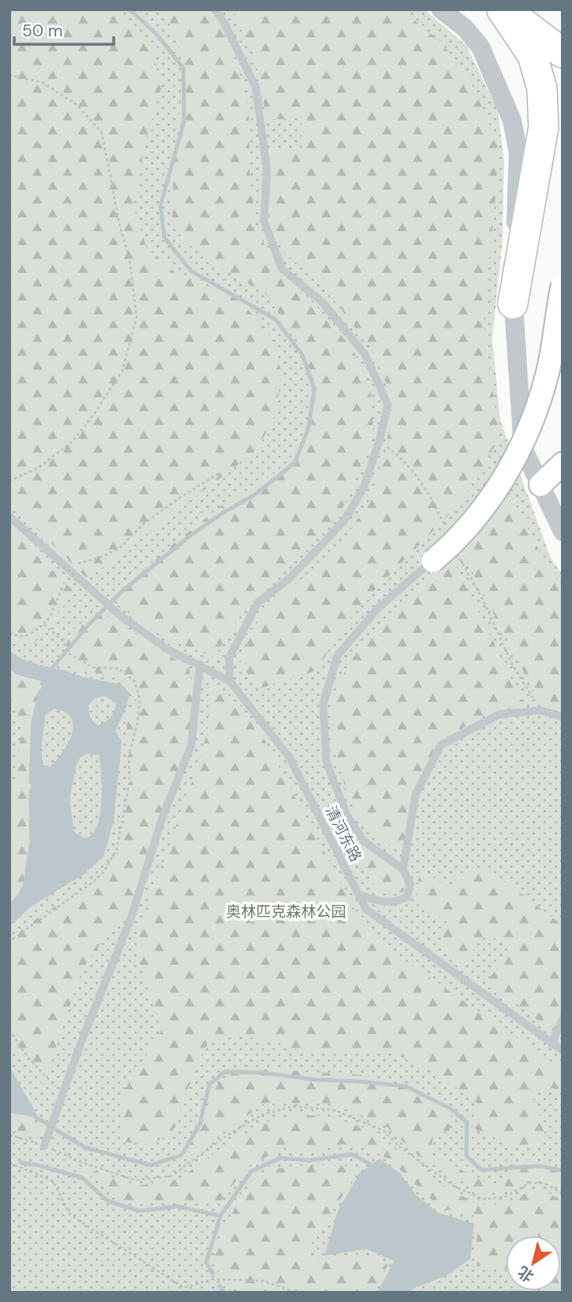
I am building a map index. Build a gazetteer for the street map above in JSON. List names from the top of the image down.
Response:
{
  "streets": {
    "lane": ["清河东路"]
  },
  "parks": ["奥林匹克森林公园"],
  "scale_bar": "50 m",
  "north": "bottom left"
}
